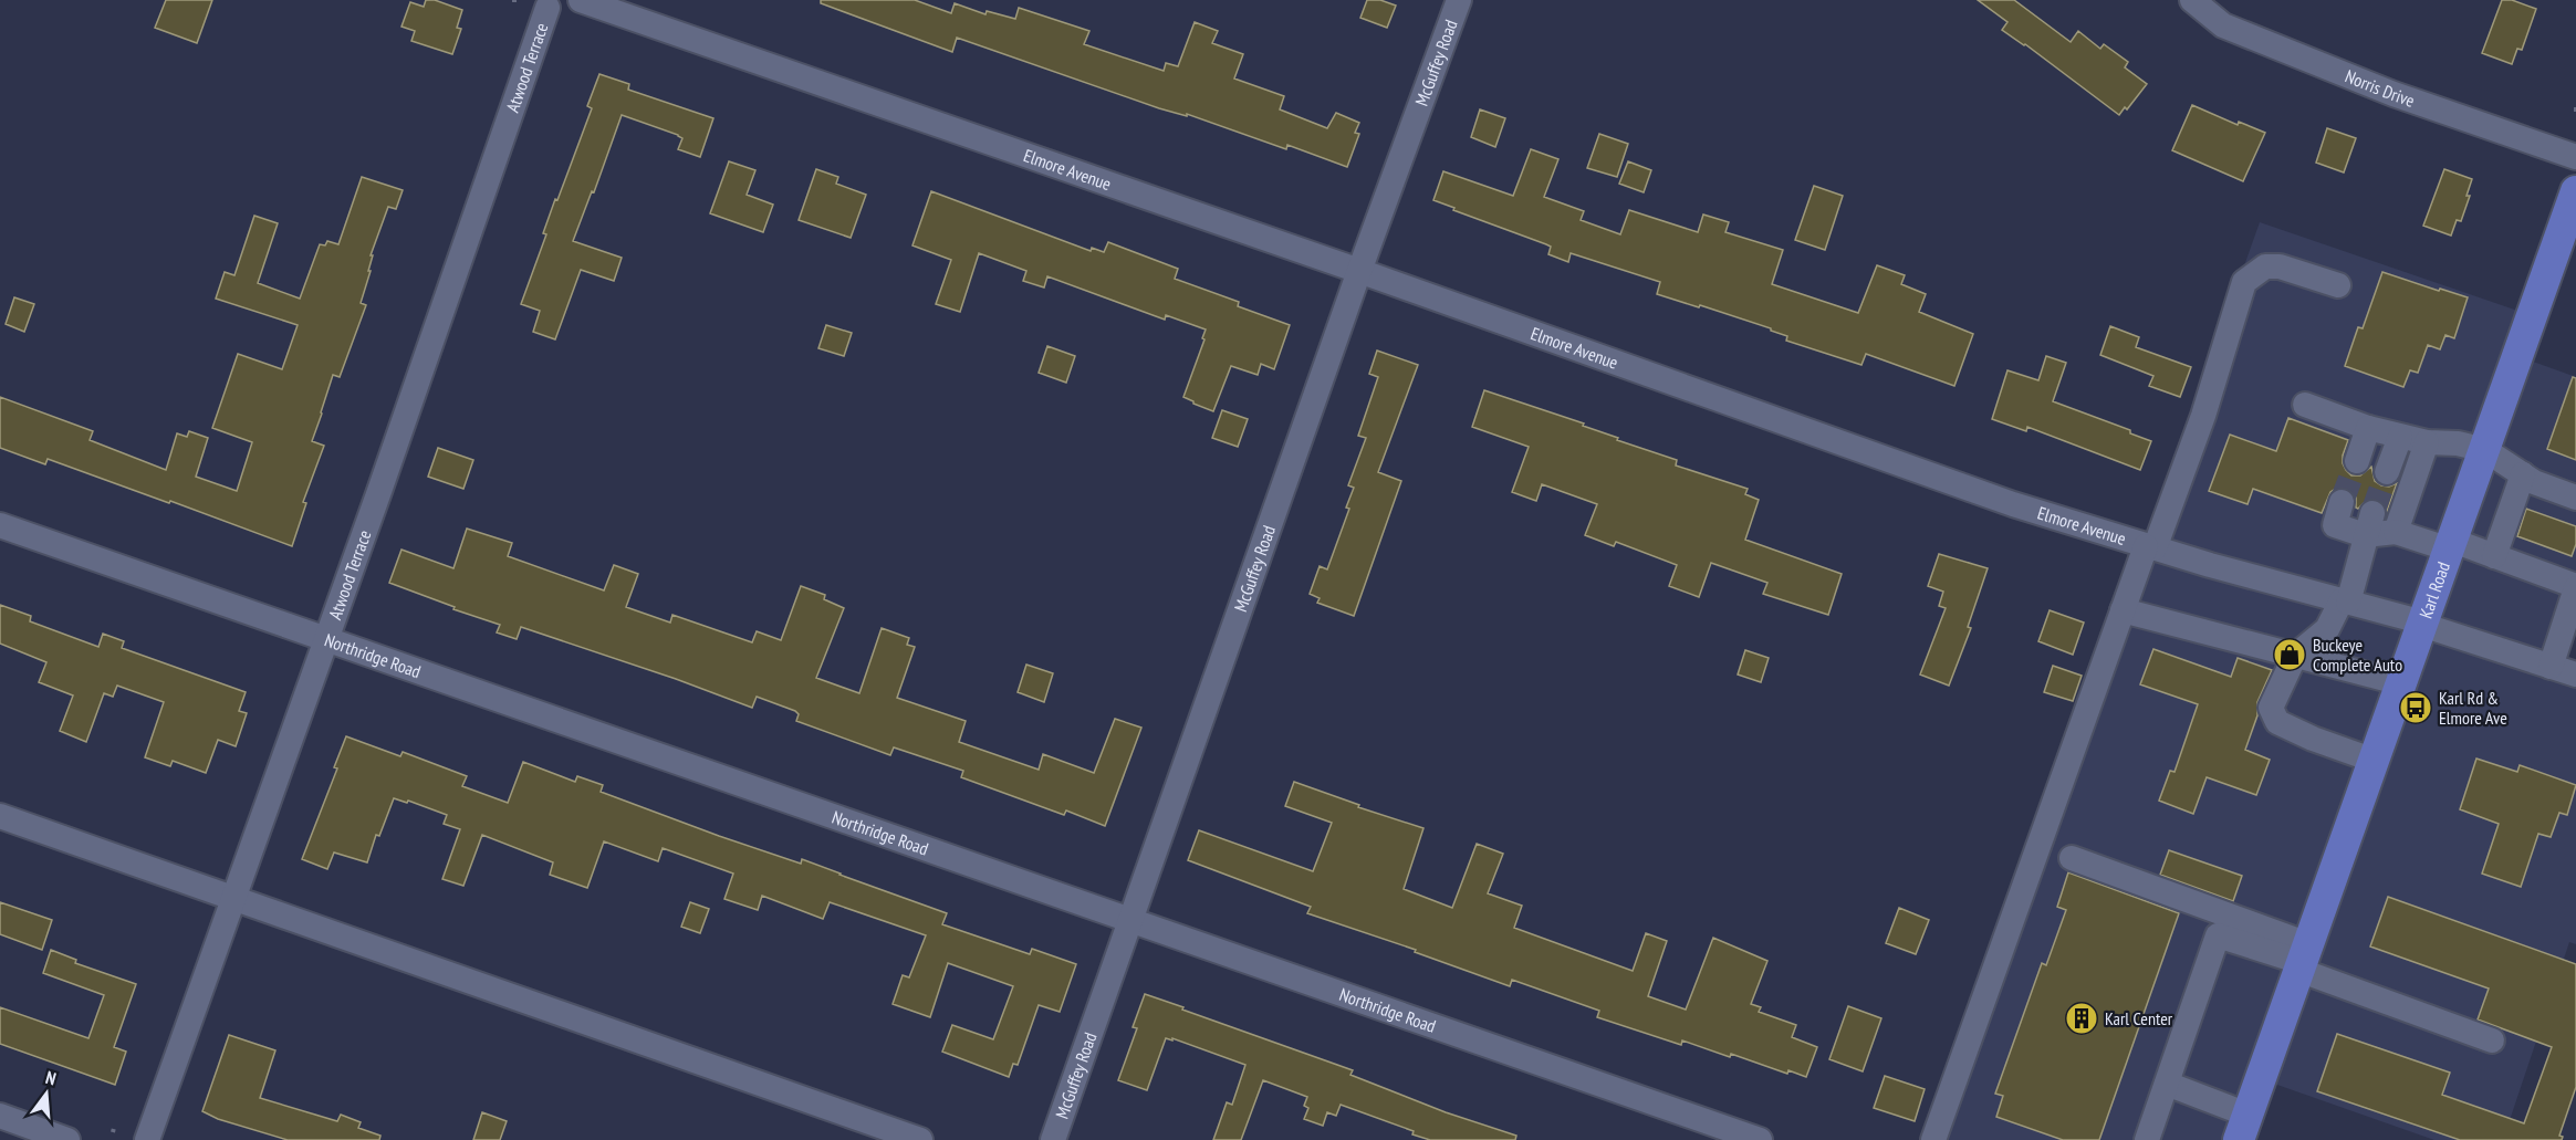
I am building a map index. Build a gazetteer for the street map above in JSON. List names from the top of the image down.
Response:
{
  "streets": {
    "main road": ["Karl Road"],
    "street": [
      "McGuffey Road",
      "Atwood Terrace",
      "Norris Drive",
      "Elmore Avenue",
      "Northridge Road"
    ]
  },
  "crossings": [
    ["McGuffey Road", "Elmore Avenue"],
    ["McGuffey Road", "Northridge Road"],
    ["Atwood Terrace", "Northridge Road"],
    ["Elmore Avenue", "Karl Road"]
  ],
  "places": {
    "shop": ["Buckeye Complete Auto"],
    "bus stop": ["Karl Rd & Elmore Ave"],
    "building": ["Karl Center"]
  },
  "north": "top"
}
